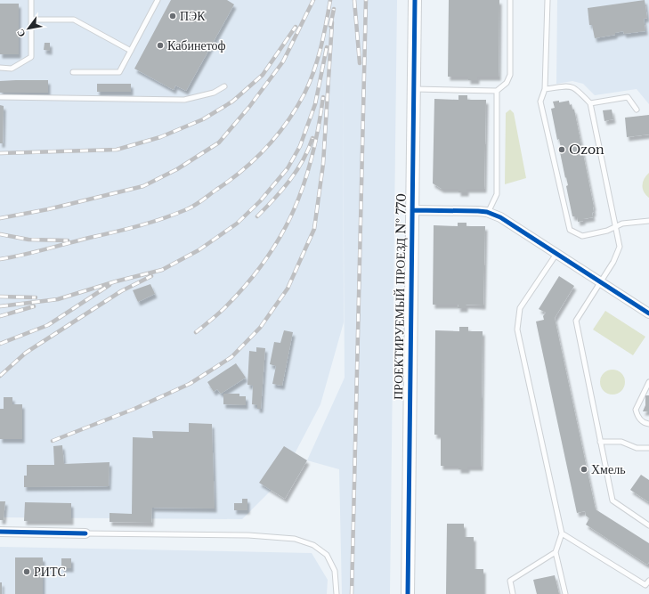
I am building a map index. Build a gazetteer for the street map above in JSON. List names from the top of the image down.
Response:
{
  "streets": {
    "street": ["ПРОЕКТИРУЕМЫЙ ПРОЕЗД № 770"]
  },
  "places": [
    "ПЭК",
    "Кабинетоф",
    "Ozon",
    "Хмель",
    "РИТС"
  ],
  "north": "bottom left"
}
